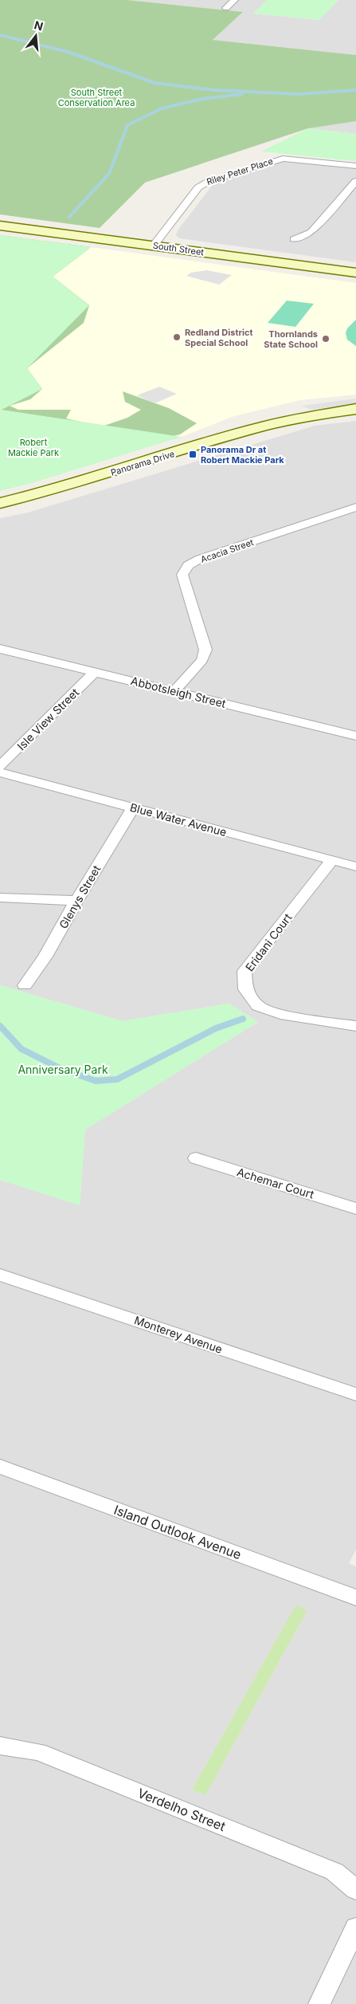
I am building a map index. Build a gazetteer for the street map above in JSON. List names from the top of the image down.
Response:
{
  "streets": {
    "street": [
      "Riley Peter Place",
      "South Street",
      "Panorama Drive",
      "Acacia Street",
      "Abbotsleigh Street",
      "Isle View Street",
      "Blue Water Avenue",
      "Glenys Street",
      "Eridani Court",
      "Achemar Court",
      "Monterey Avenue",
      "Island Outlook Avenue",
      "Verdelho Street"
    ]
  },
  "crossings": [
    ["Riley Peter Place", "South Street"],
    ["Acacia Street", "Abbotsleigh Street"],
    ["Abbotsleigh Street", "Isle View Street"],
    ["Blue Water Avenue", "Glenys Street"],
    ["Blue Water Avenue", "Eridani Court"]
  ],
  "parks": ["South Street Conservation Area", "Robert Mackie Park", "Anniversary Park"],
  "places": {
    "other": ["Redland District Special School", "Thornlands State School"],
    "transit": ["Panorama Dr at Robert Mackie Park"]
  },
  "north": "top"
}
